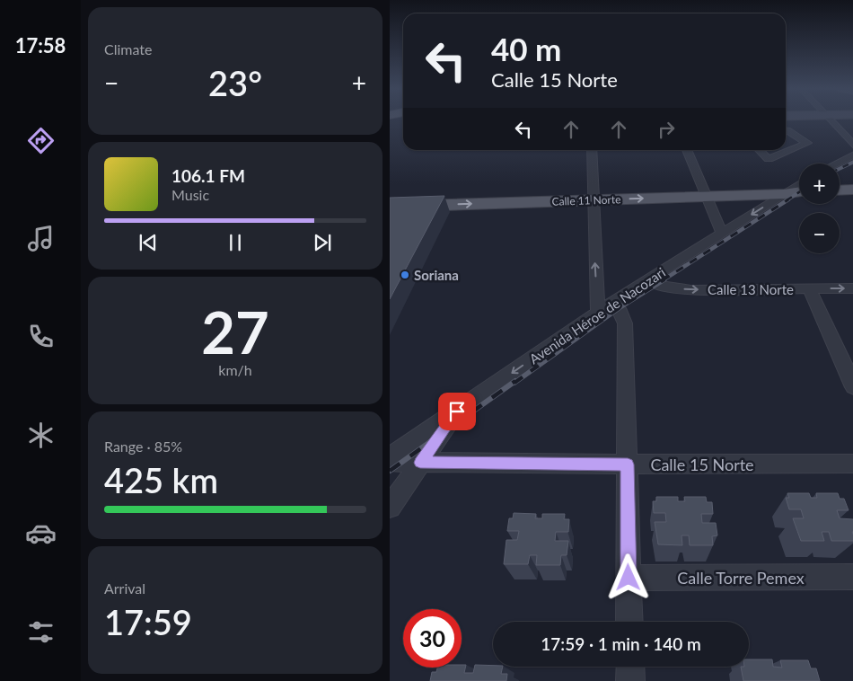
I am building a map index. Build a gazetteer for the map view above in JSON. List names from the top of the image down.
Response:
{
  "streets": {
    "main road": ["Calle 11 Norte"],
    "street": [
      "Calle 13 Norte",
      "Avenida Héroe de Nacozari",
      "Calle 15 Norte",
      "Calle Torre Pemex"
    ]
  },
  "crossings": [
    ["Calle 11 Norte", "Avenida Héroe de Nacozari"],
    ["Calle 13 Norte", "Avenida Héroe de Nacozari"]
  ],
  "one_way": ["Calle 11 Norte", "Calle 13 Norte", "Avenida Héroe de Nacozari"],
  "places": ["Soriana"],
  "page": {
    "tabs": "17:58",
    "tile": [
      "Climate",
      ["27", "km/h"],
      ["Range · 85%", "425 km"],
      ["Arrival", "17:59"]
    ],
    "turn": ["40 m", "Calle 15 Norte"],
    "heat": ["−", "23°", "+"],
    "song": ["106.1 FM", "Music"],
    "map_buttons": ["+", "−"],
    "limit": "30",
    "trip": "17:59 · 1 min · 140 m"
  }
}
